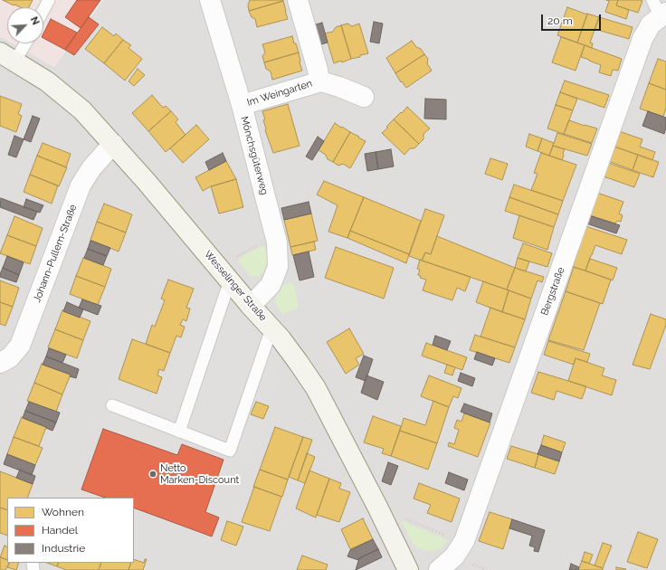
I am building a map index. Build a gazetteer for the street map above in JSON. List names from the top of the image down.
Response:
{
  "streets": {
    "street": [
      "Im Weingarten",
      "Mönchsgüterweg",
      "Johann-Pullem-Straße",
      "Wesselinger Straße",
      "Bergstraße"
    ]
  },
  "crossings": [
    ["Im Weingarten", "Mönchsgüterweg"],
    ["Mönchsgüterweg", "Wesselinger Straße"],
    ["Johann-Pullem-Straße", "Wesselinger Straße"]
  ],
  "places": ["Netto Marken-Discount"],
  "legend": ["Wohnen", "Handel", "Industrie"],
  "scale_bar": "20 m",
  "north": "top right"
}
